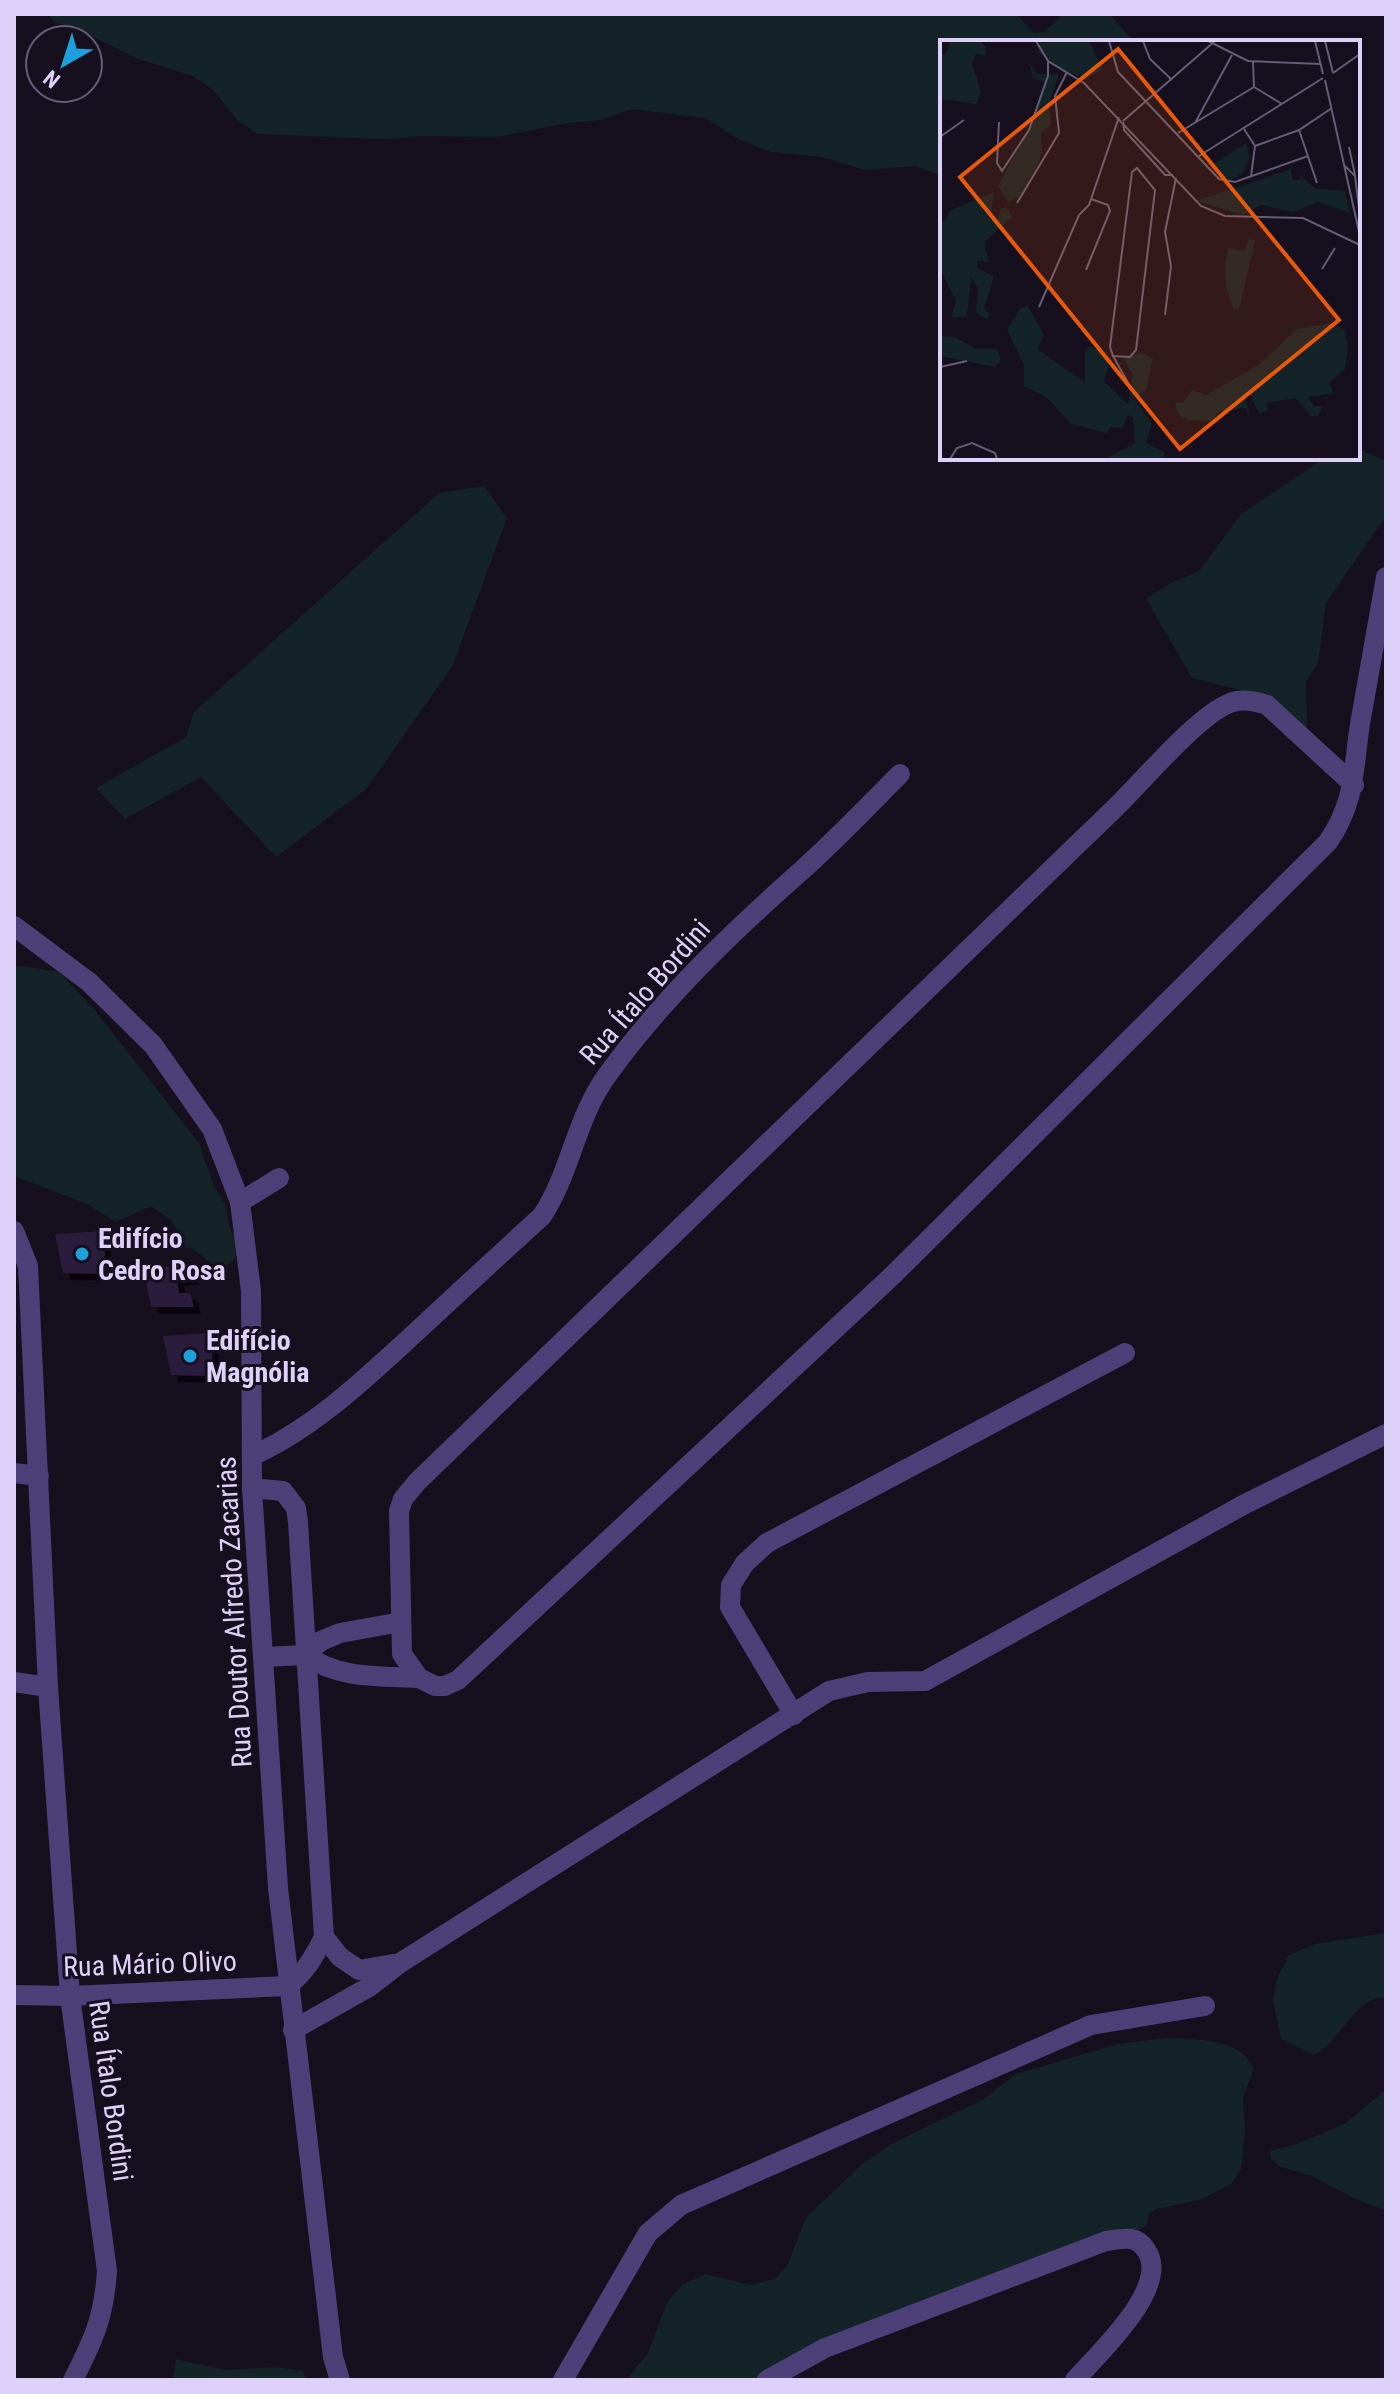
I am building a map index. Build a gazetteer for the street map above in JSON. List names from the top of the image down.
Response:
{
  "streets": {
    "street": ["Rua Ítalo Bordini", "Rua Doutor Alfredo Zacarias", "Rua Mário Olivo"]
  },
  "crossings": [
    ["Rua Ítalo Bordini", "Rua Doutor Alfredo Zacarias"],
    ["Rua Ítalo Bordini", "Rua Mário Olivo"],
    ["Rua Doutor Alfredo Zacarias", "Rua Mário Olivo"]
  ],
  "places": ["Edifício Cedro Rosa", "Edifício Magnólia"],
  "north": "bottom left"
}
